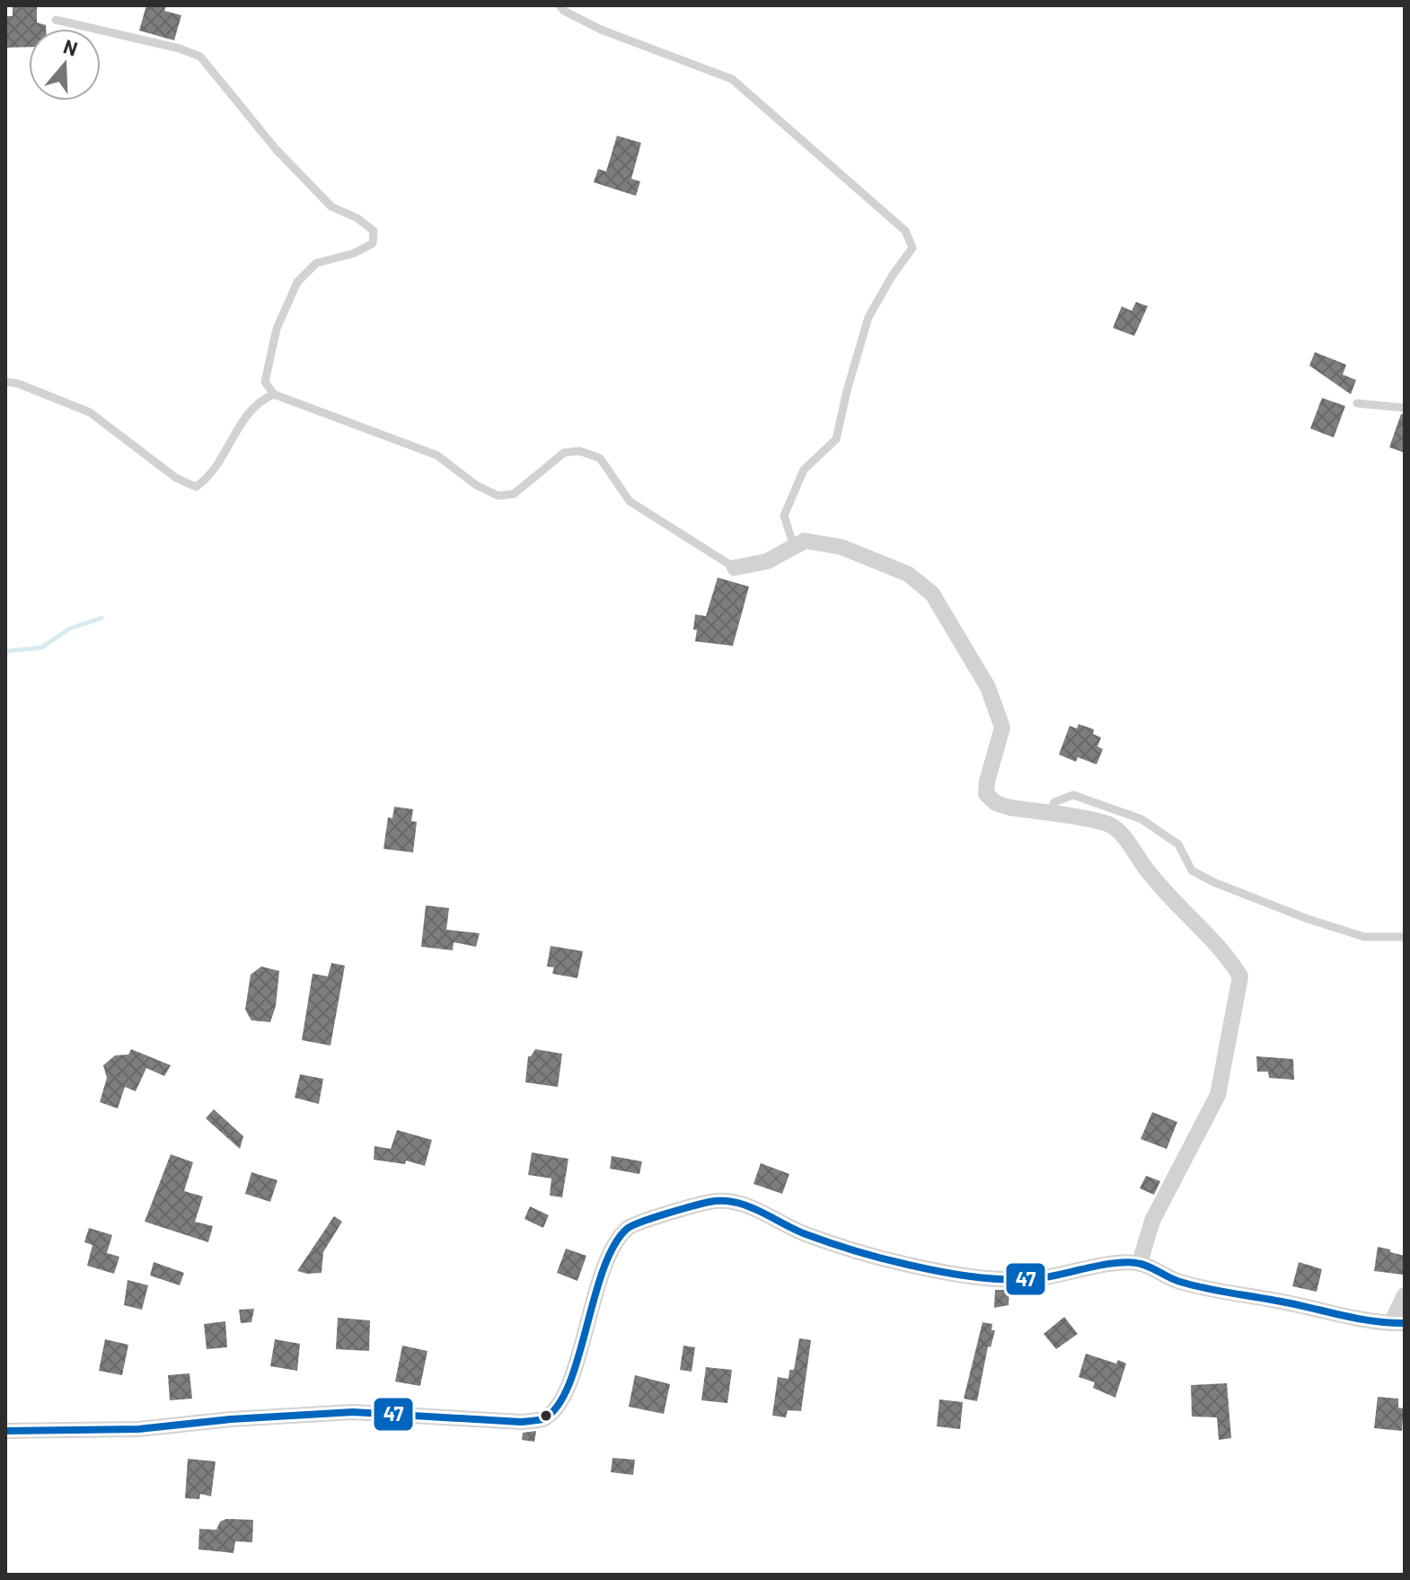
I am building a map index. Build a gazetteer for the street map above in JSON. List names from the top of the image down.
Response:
{
  "lines": ["transit line 47"],
  "north": "top"
}
